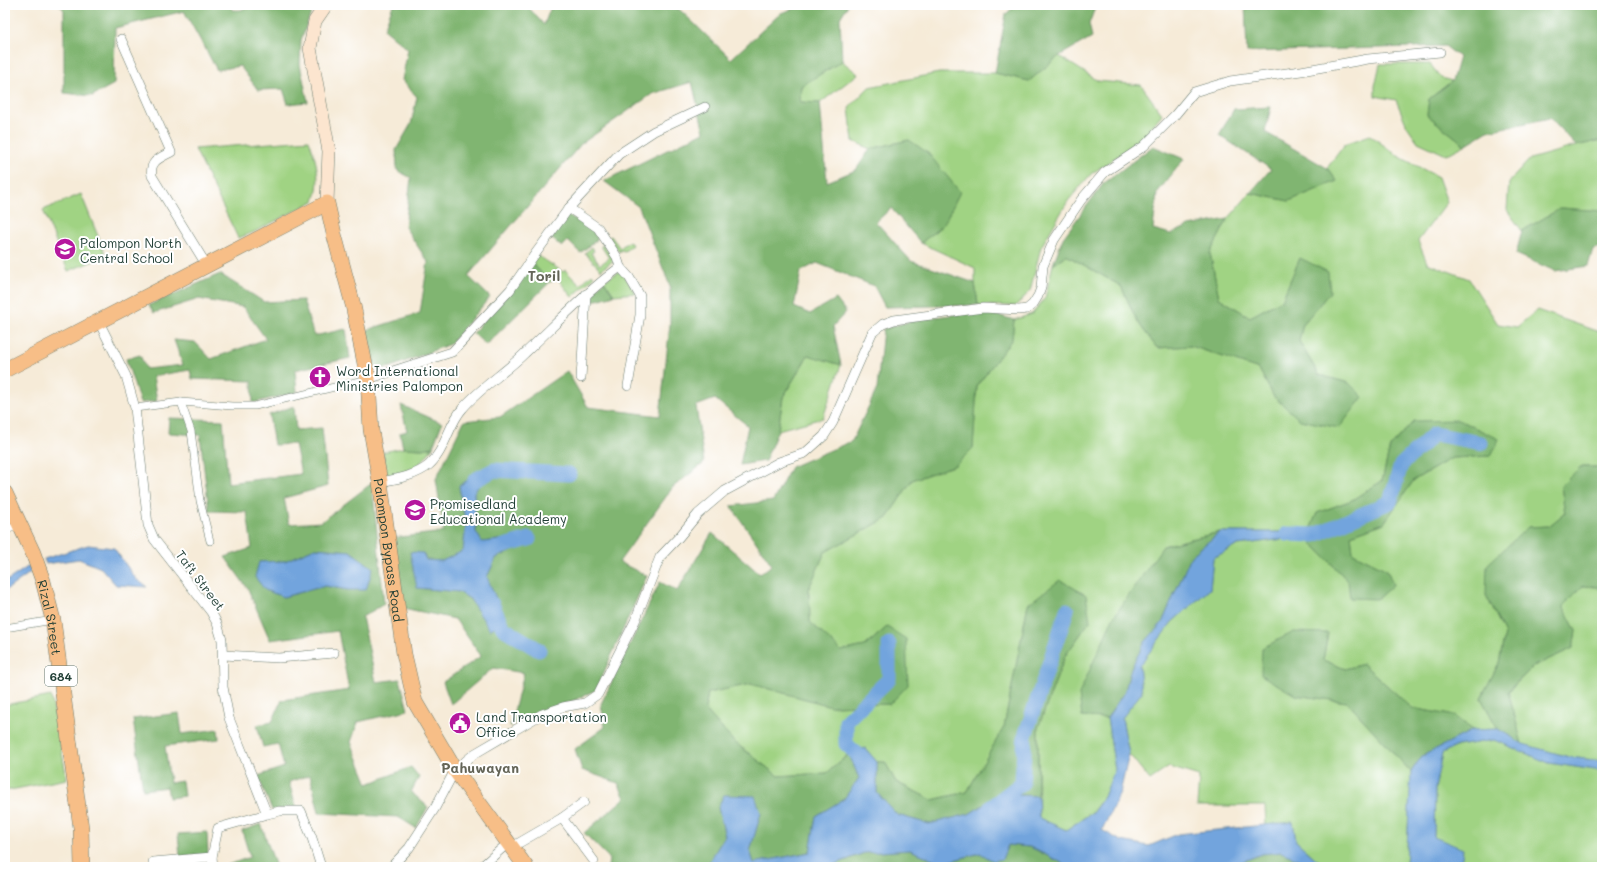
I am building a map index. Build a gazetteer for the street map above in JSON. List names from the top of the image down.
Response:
{
  "streets": {
    "main road": ["Palompon Bypass Road", "Rizal Street", "684"],
    "street": ["Taft Street"]
  },
  "districts": ["Toril", "Pahuwayan"],
  "places": {
    "school or university": ["Palompon North Central School", "Promisedland Educational Academy"],
    "church": ["Word International Ministries Palompon"],
    "public building": ["Land Transportation Office"]
  }
}
